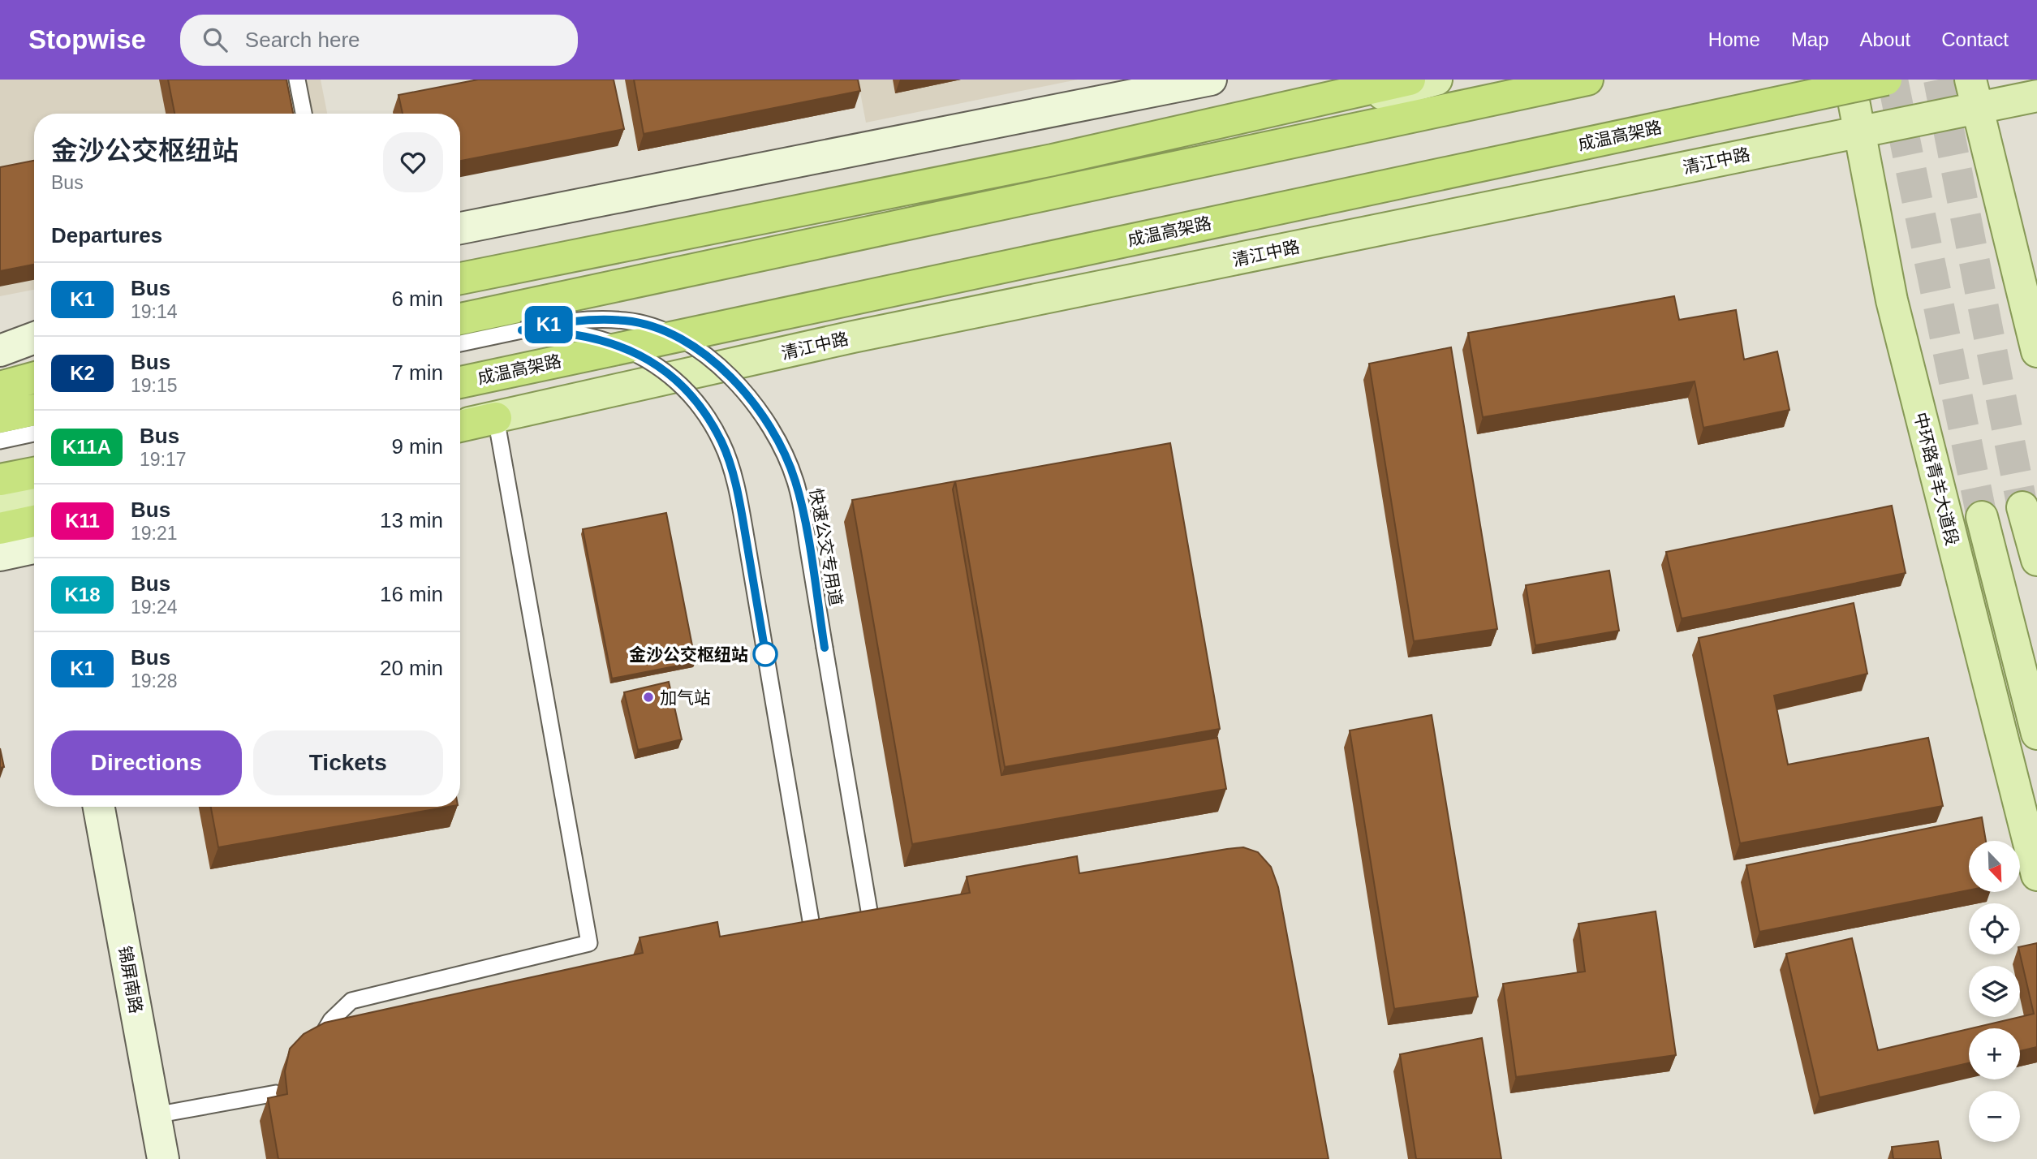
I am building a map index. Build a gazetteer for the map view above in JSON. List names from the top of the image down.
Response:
{
  "streets": {
    "highway": ["成温高架路"],
    "main road": ["清江中路", "中环路青羊大道段"],
    "street": ["锦屏南路"],
    "lane": ["快速公交专用道"]
  },
  "crossings": [
    ["清江中路", "中环路青羊大道段"]
  ],
  "places": ["金沙公交枢纽站", "加气站"],
  "lines": ["bus line K1"],
  "north": "bottom right",
  "page": {
    "header": "Stopwise",
    "search": "Search here",
    "nav": [
      "Home",
      "Map",
      "About",
      "Contact"
    ],
    "on_map": "K1",
    "heading": [
      ["金沙公交枢纽站", "Bus"],
      "Departures"
    ],
    "list": [
      {
        "mark": "K1",
        "name": "Bus",
        "note": "19:14",
        "value": "6 min"
      },
      {
        "mark": "K2",
        "name": "Bus",
        "note": "19:15",
        "value": "7 min"
      },
      {
        "mark": "K11A",
        "name": "Bus",
        "note": "19:17",
        "value": "9 min"
      },
      {
        "mark": "K11",
        "name": "Bus",
        "note": "19:21",
        "value": "13 min"
      },
      {
        "mark": "K18",
        "name": "Bus",
        "note": "19:24",
        "value": "16 min"
      },
      {
        "mark": "K1",
        "name": "Bus",
        "note": "19:28",
        "value": "20 min"
      }
    ],
    "buttons": ["Directions", "Tickets"],
    "map_buttons": ["+", "−"]
  }
}
